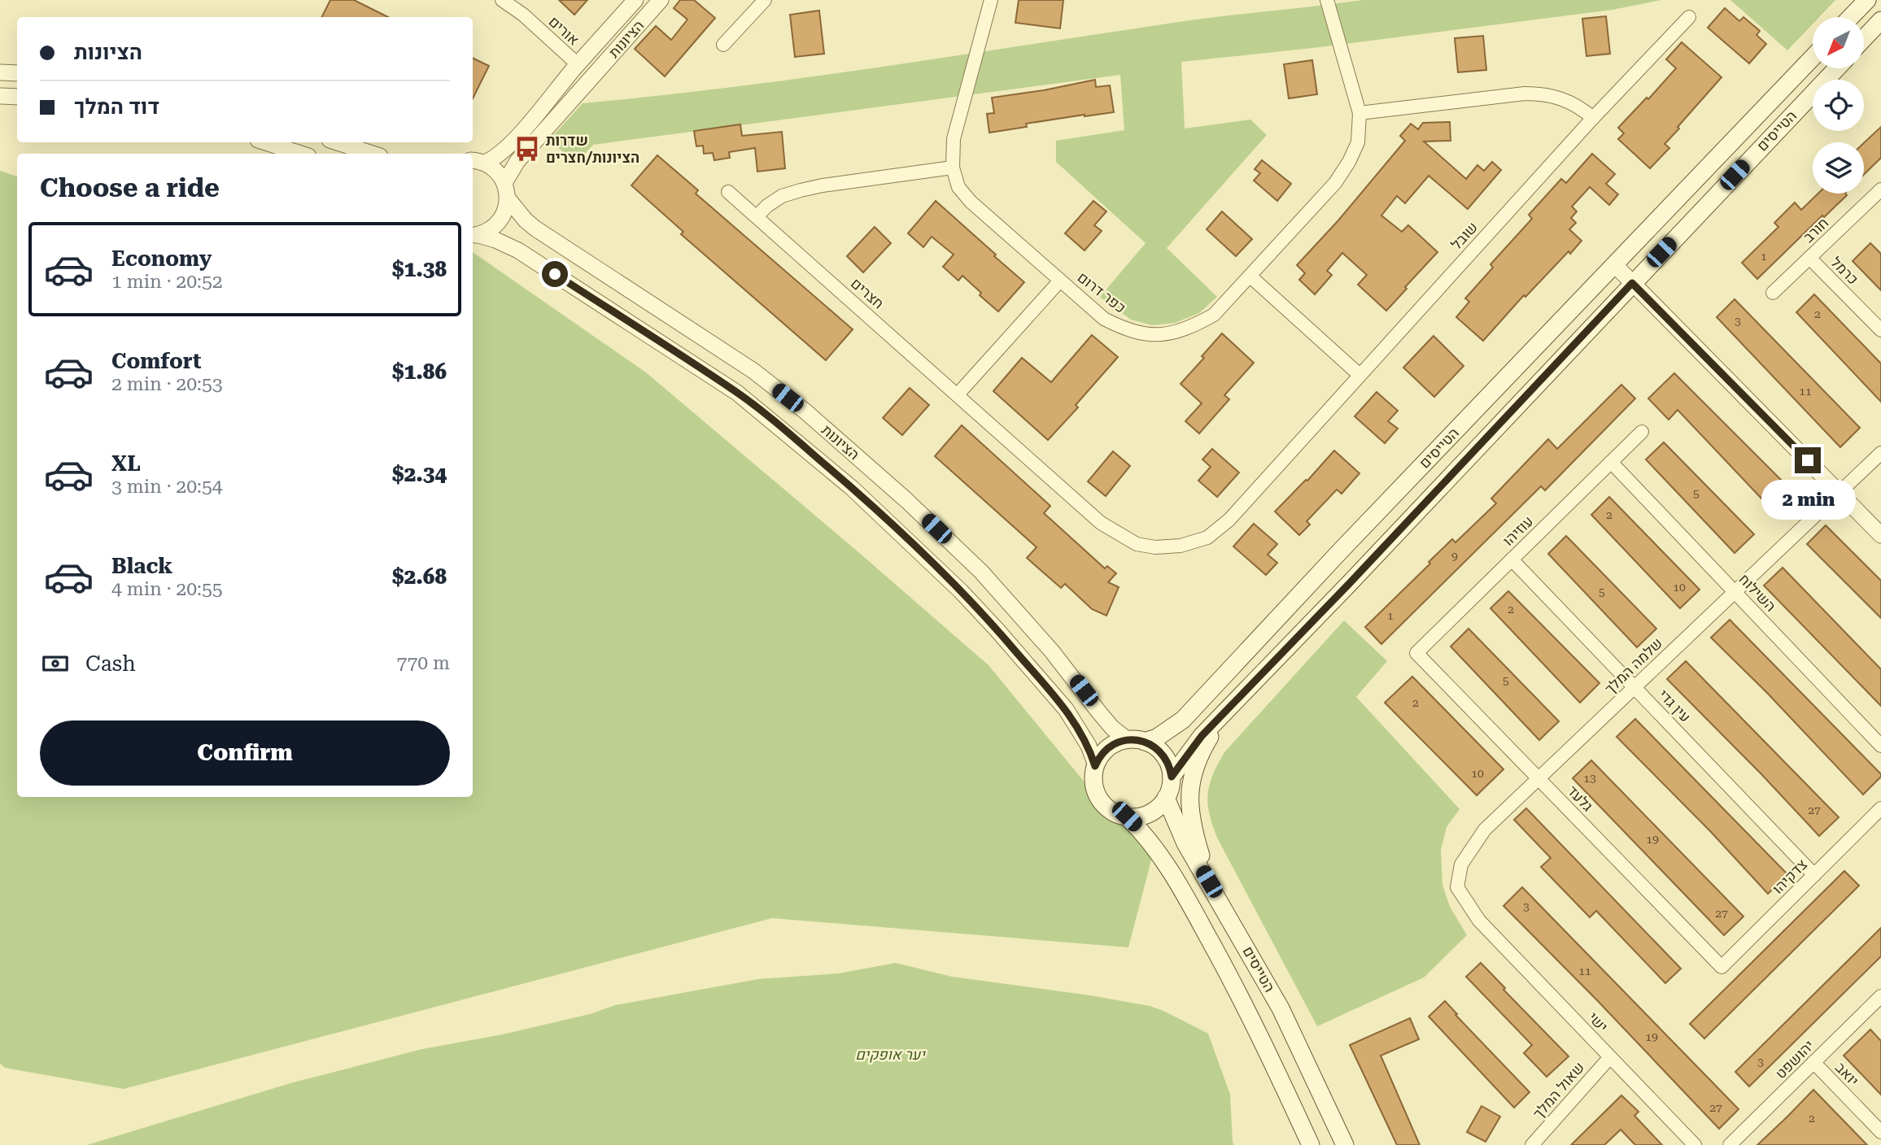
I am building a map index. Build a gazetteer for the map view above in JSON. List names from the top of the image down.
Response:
{
  "streets": {
    "main road": ["הטייסים"],
    "street": [
      "אורים",
      "הציונות",
      "חורב",
      "שובל",
      "כרמל",
      "כפר דרום",
      "חצרים",
      "עוזיהו",
      "השילוח",
      "שלמה המלך",
      "עין גדי",
      "גלעד",
      "צדקיהו",
      "ישי",
      "יהושפט",
      "יואב",
      "שאול המלך"
    ]
  },
  "crossings": [
    ["אורים", "הציונות"],
    ["הציונות", "הטייסים"],
    ["חורב", "כרמל"],
    ["שובל", "חצרים"],
    ["עוזיהו", "השילוח"],
    ["עוזיהו", "עין גדי"],
    ["עוזיהו", "גלעד"],
    ["השילוח", "שלמה המלך"],
    ["שלמה המלך", "עין גדי"],
    ["שלמה המלך", "גלעד"],
    ["שלמה המלך", "ישי"],
    ["עין גדי", "צדקיהו"],
    ["גלעד", "צדקיהו"],
    ["ישי", "שאול המלך"],
    ["יהושפט", "יואב"]
  ],
  "parks": ["יער אופקים"],
  "places": {
    "bus stop": ["שדרות הציונות/חצרים"]
  },
  "house_numbers": [
    "1",
    "2",
    "3",
    "11",
    "5",
    "2",
    "9",
    "10",
    "5",
    "2",
    "1",
    "5",
    "2",
    "10",
    "13",
    "27",
    "19",
    "3",
    "27",
    "11",
    "19",
    "3",
    "27",
    "2"
  ],
  "north": "bottom left",
  "page": {
    "banner": ["הציונות", "דוד המלך"],
    "heading": "Choose a ride",
    "list": [
      {
        "name": "Economy",
        "note": "1 min · 20:52",
        "value": "$1.38"
      },
      {
        "name": "Comfort",
        "note": "2 min · 20:53",
        "value": "$1.86"
      },
      {
        "name": "XL",
        "note": "3 min · 20:54",
        "value": "$2.34"
      },
      {
        "name": "Black",
        "note": "4 min · 20:55",
        "value": "$2.68"
      }
    ],
    "bubble": "2 min",
    "pay": ["Cash", "770 m"],
    "buttons": "Confirm"
  }
}
